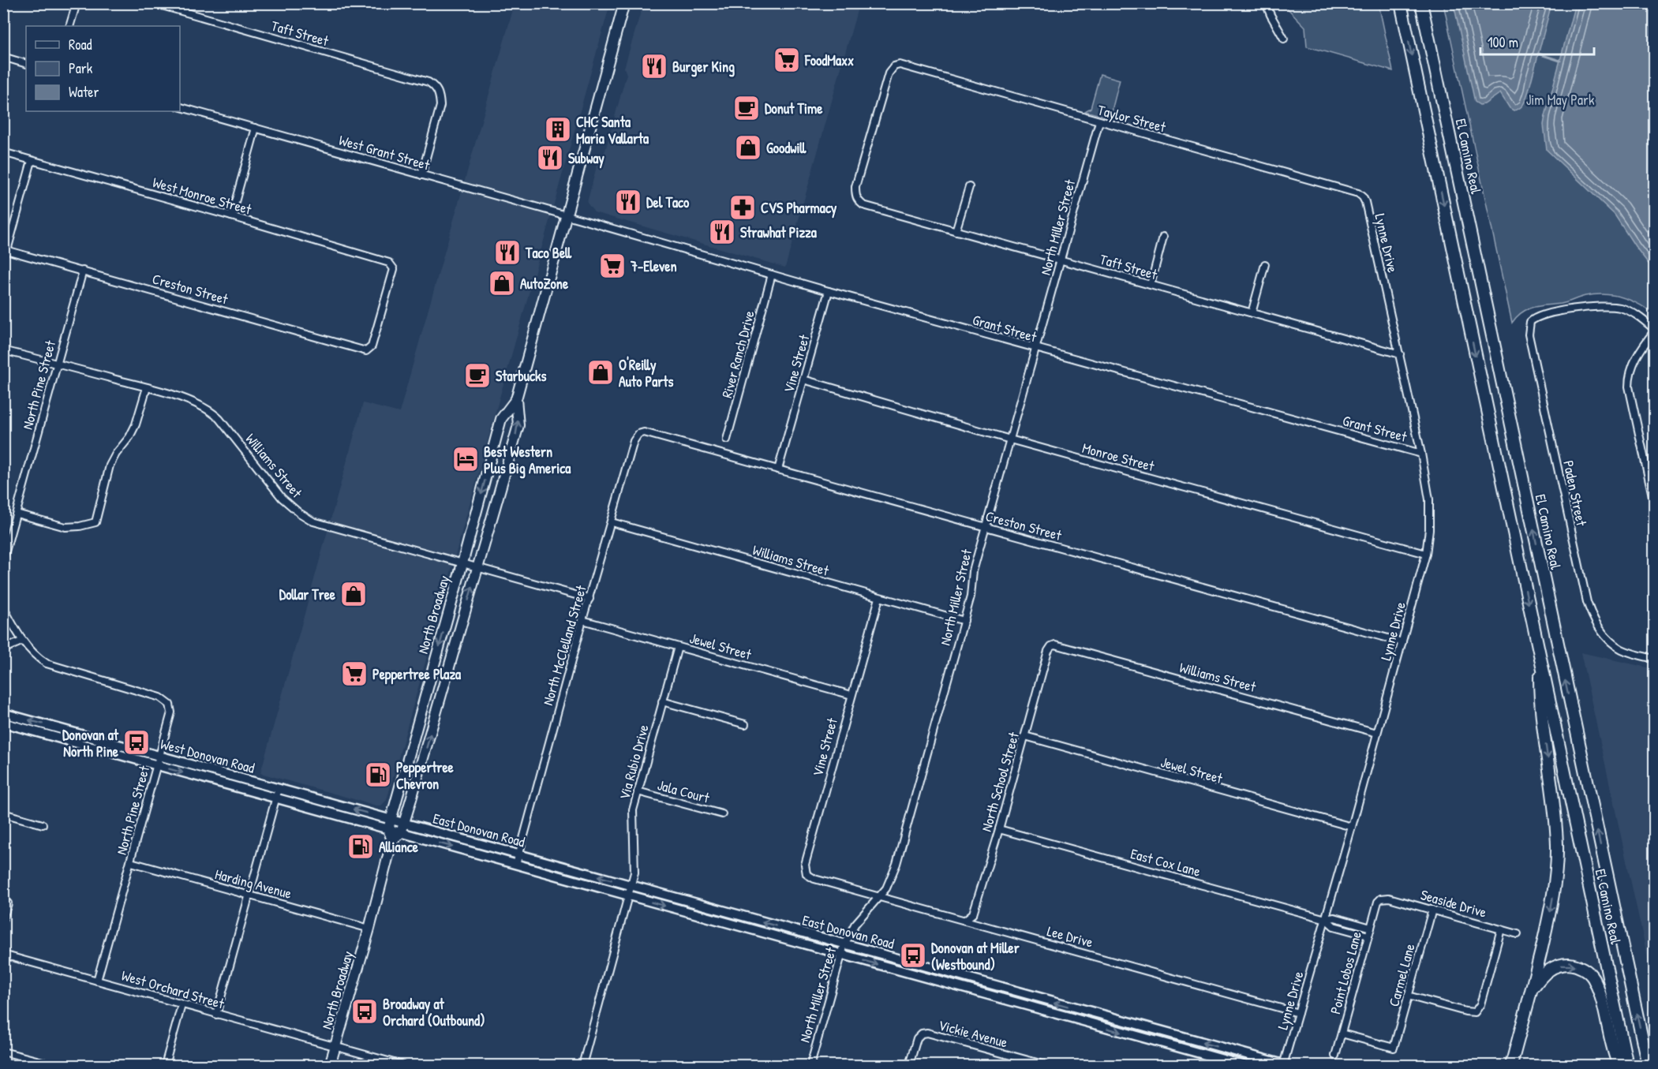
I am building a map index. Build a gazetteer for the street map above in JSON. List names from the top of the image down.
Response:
{
  "streets": {
    "highway": ["El Camino Real"],
    "main road": ["North Broadway", "West Donovan Road", "East Donovan Road"],
    "street": [
      "Taft Street",
      "Taylor Street",
      "West Grant Street",
      "West Monroe Street",
      "North Miller Street",
      "Lynne Drive",
      "Creston Street",
      "Grant Street",
      "River Ranch Drive",
      "Vine Street",
      "North Pine Street",
      "Monroe Street",
      "Williams Street",
      "Paden Street",
      "North McClelland Street",
      "Jewel Street",
      "Via Rubio Drive",
      "North School Street",
      "Jala Court",
      "East Cox Lane",
      "Harding Avenue",
      "Seaside Drive",
      "Lee Drive",
      "Point Lobos Lane",
      "Carmel Lane",
      "West Orchard Street",
      "Vickie Avenue"
    ]
  },
  "crossings": [
    ["Taft Street", "Taylor Street"],
    ["Taft Street", "West Grant Street"],
    ["Taft Street", "North Miller Street"],
    ["Taft Street", "Lynne Drive"],
    ["Taylor Street", "North Miller Street"],
    ["Taylor Street", "Lynne Drive"],
    ["West Grant Street", "Grant Street"],
    ["West Grant Street", "North Broadway"],
    ["West Monroe Street", "Creston Street"],
    ["North Miller Street", "Creston Street"],
    ["North Miller Street", "Grant Street"],
    ["North Miller Street", "Monroe Street"],
    ["North Miller Street", "Williams Street"],
    ["North Miller Street", "East Donovan Road"],
    ["North Miller Street", "Lee Drive"],
    ["Lynne Drive", "Creston Street"],
    ["Lynne Drive", "Grant Street"],
    ["Lynne Drive", "Monroe Street"],
    ["Lynne Drive", "Williams Street"],
    ["Lynne Drive", "Jewel Street"],
    ["Lynne Drive", "East Donovan Road"],
    ["Lynne Drive", "East Cox Lane"],
    ["Lynne Drive", "Lee Drive"],
    ["Creston Street", "Vine Street"],
    ["Creston Street", "North Pine Street"],
    ["Creston Street", "North McClelland Street"],
    ["Grant Street", "River Ranch Drive"],
    ["Grant Street", "Vine Street"],
    ["Vine Street", "Monroe Street"],
    ["Vine Street", "Williams Street"],
    ["Vine Street", "Jewel Street"],
    ["Vine Street", "Lee Drive"],
    ["North Pine Street", "Williams Street"],
    ["North Pine Street", "West Donovan Road"],
    ["North Pine Street", "Harding Avenue"],
    ["North Pine Street", "West Orchard Street"],
    ["Williams Street", "North Broadway"],
    ["Williams Street", "North McClelland Street"],
    ["Williams Street", "North School Street"],
    ["North Broadway", "West Donovan Road"],
    ["North Broadway", "East Donovan Road"],
    ["North Broadway", "Harding Avenue"],
    ["North Broadway", "West Orchard Street"],
    ["North McClelland Street", "Jewel Street"],
    ["North McClelland Street", "East Donovan Road"],
    ["Jewel Street", "Via Rubio Drive"],
    ["Jewel Street", "North School Street"],
    ["West Donovan Road", "East Donovan Road"],
    ["Via Rubio Drive", "Jala Court"],
    ["Via Rubio Drive", "East Donovan Road"],
    ["North School Street", "East Cox Lane"],
    ["North School Street", "Lee Drive"],
    ["East Cox Lane", "Point Lobos Lane"],
    ["Seaside Drive", "Point Lobos Lane"],
    ["Seaside Drive", "Carmel Lane"],
    ["Point Lobos Lane", "Carmel Lane"]
  ],
  "parks": ["Jim May Park"],
  "places": {
    "supermarket": ["FoodMaxx", "7-Eleven", "Peppertree Plaza"],
    "restaurant": [
      "Burger King",
      "Subway",
      "Del Taco",
      "Strawhat Pizza",
      "Taco Bell"
    ],
    "cafe": ["Donut Time", "Starbucks"],
    "building": ["CHC Santa Maria Vallarta"],
    "shop": [
      "Goodwill",
      "AutoZone",
      "O'Reilly Auto Parts",
      "Dollar Tree"
    ],
    "pharmacy": ["CVS Pharmacy"],
    "hotel": ["Best Western Plus Big America"],
    "bus stop": ["Donovan at North Pine", "Donovan at Miller (Westbound)", "Broadway at Orchard (Outbound)"],
    "fuel station": ["Peppertree Chevron", "Alliance"]
  },
  "legend": ["Road", "Park", "Water"],
  "scale_bar": "100 m"
}
